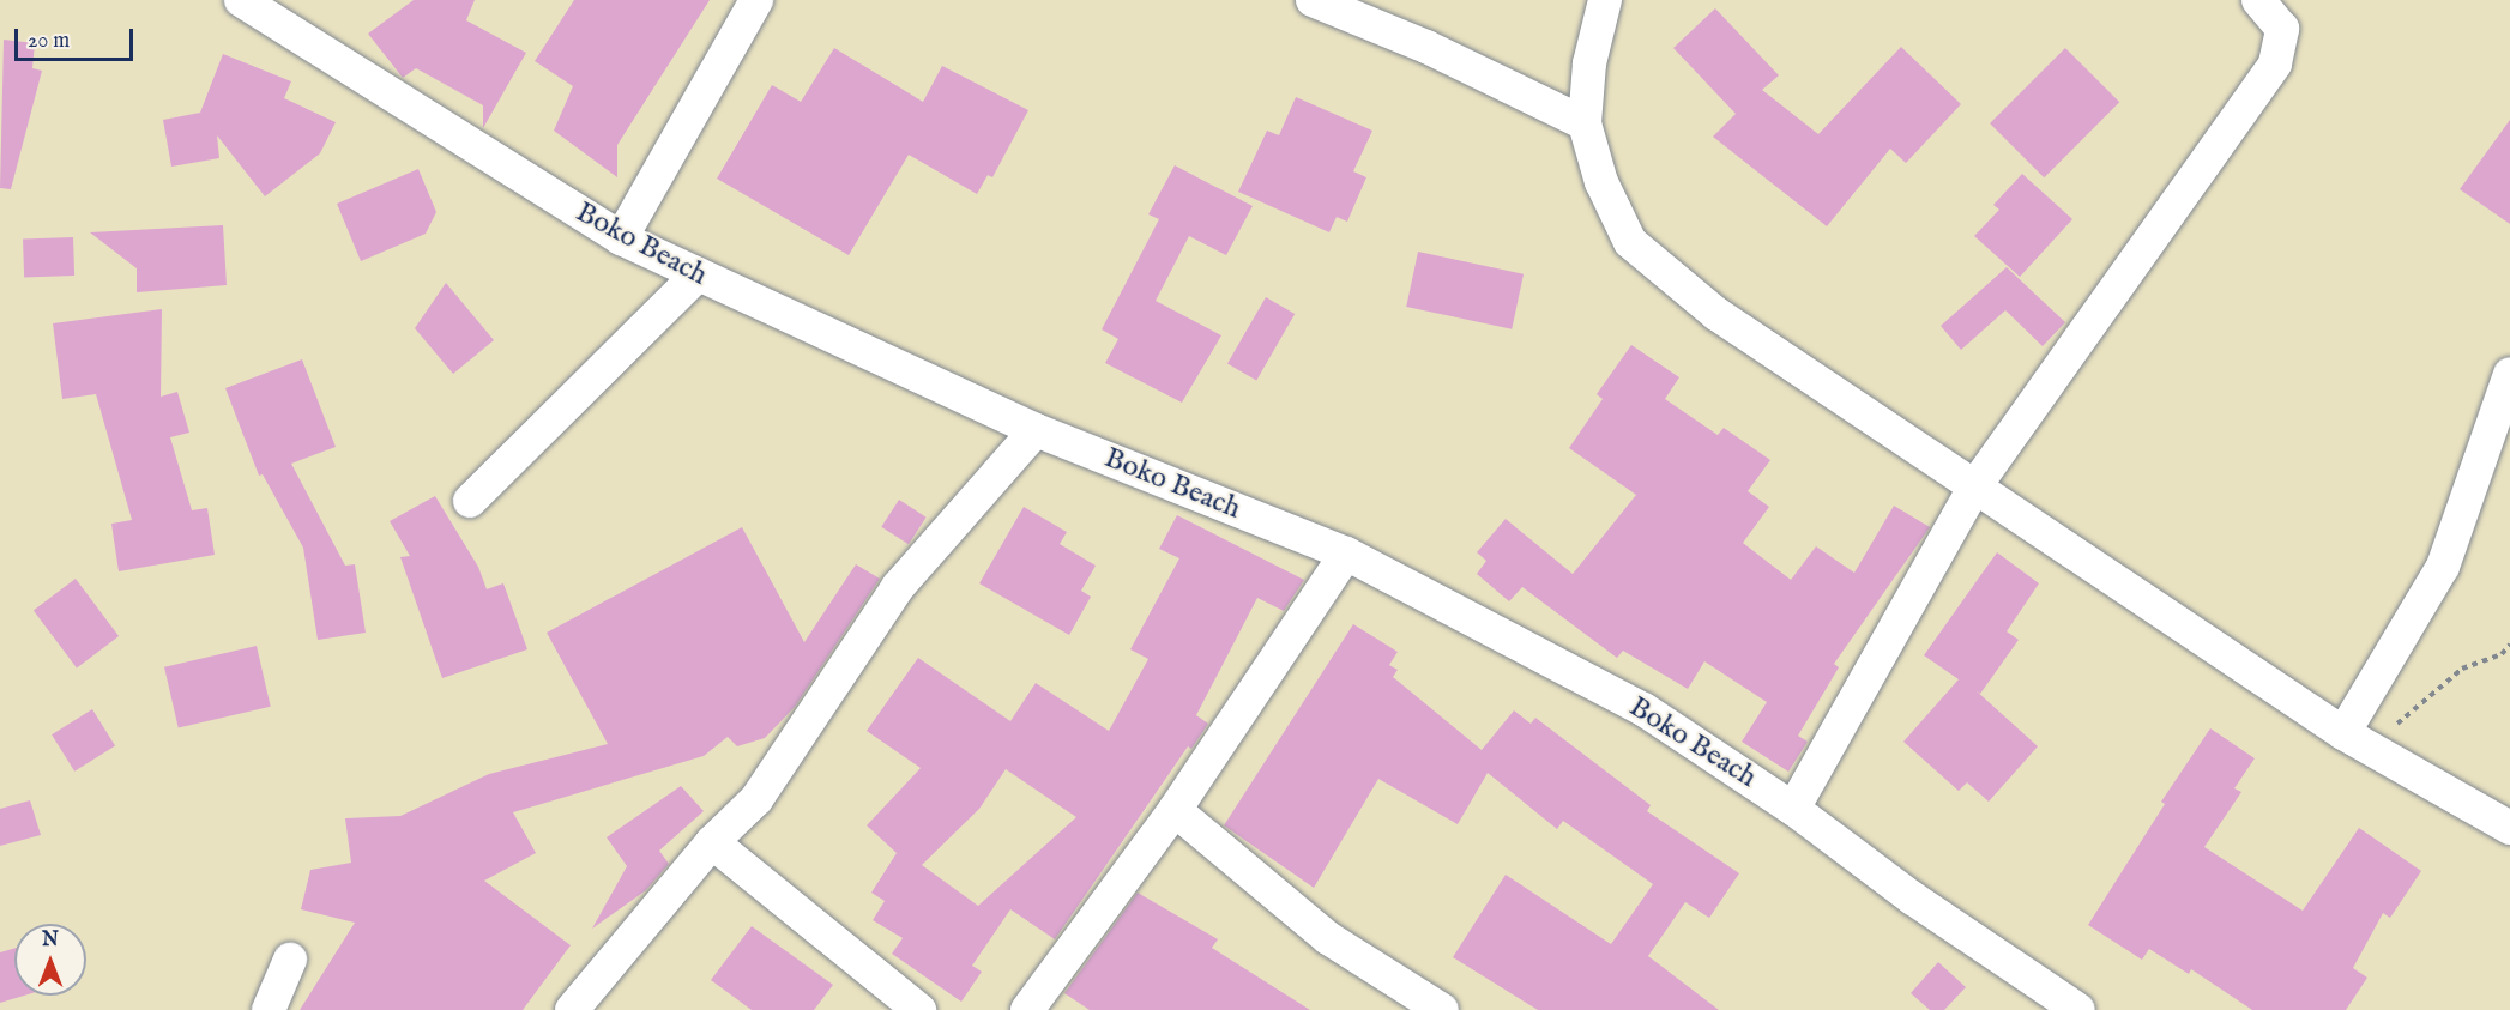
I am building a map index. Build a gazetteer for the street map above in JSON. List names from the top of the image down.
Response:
{
  "streets": {
    "street": ["Boko Beach"]
  },
  "scale_bar": "20 m",
  "north": "top"
}
